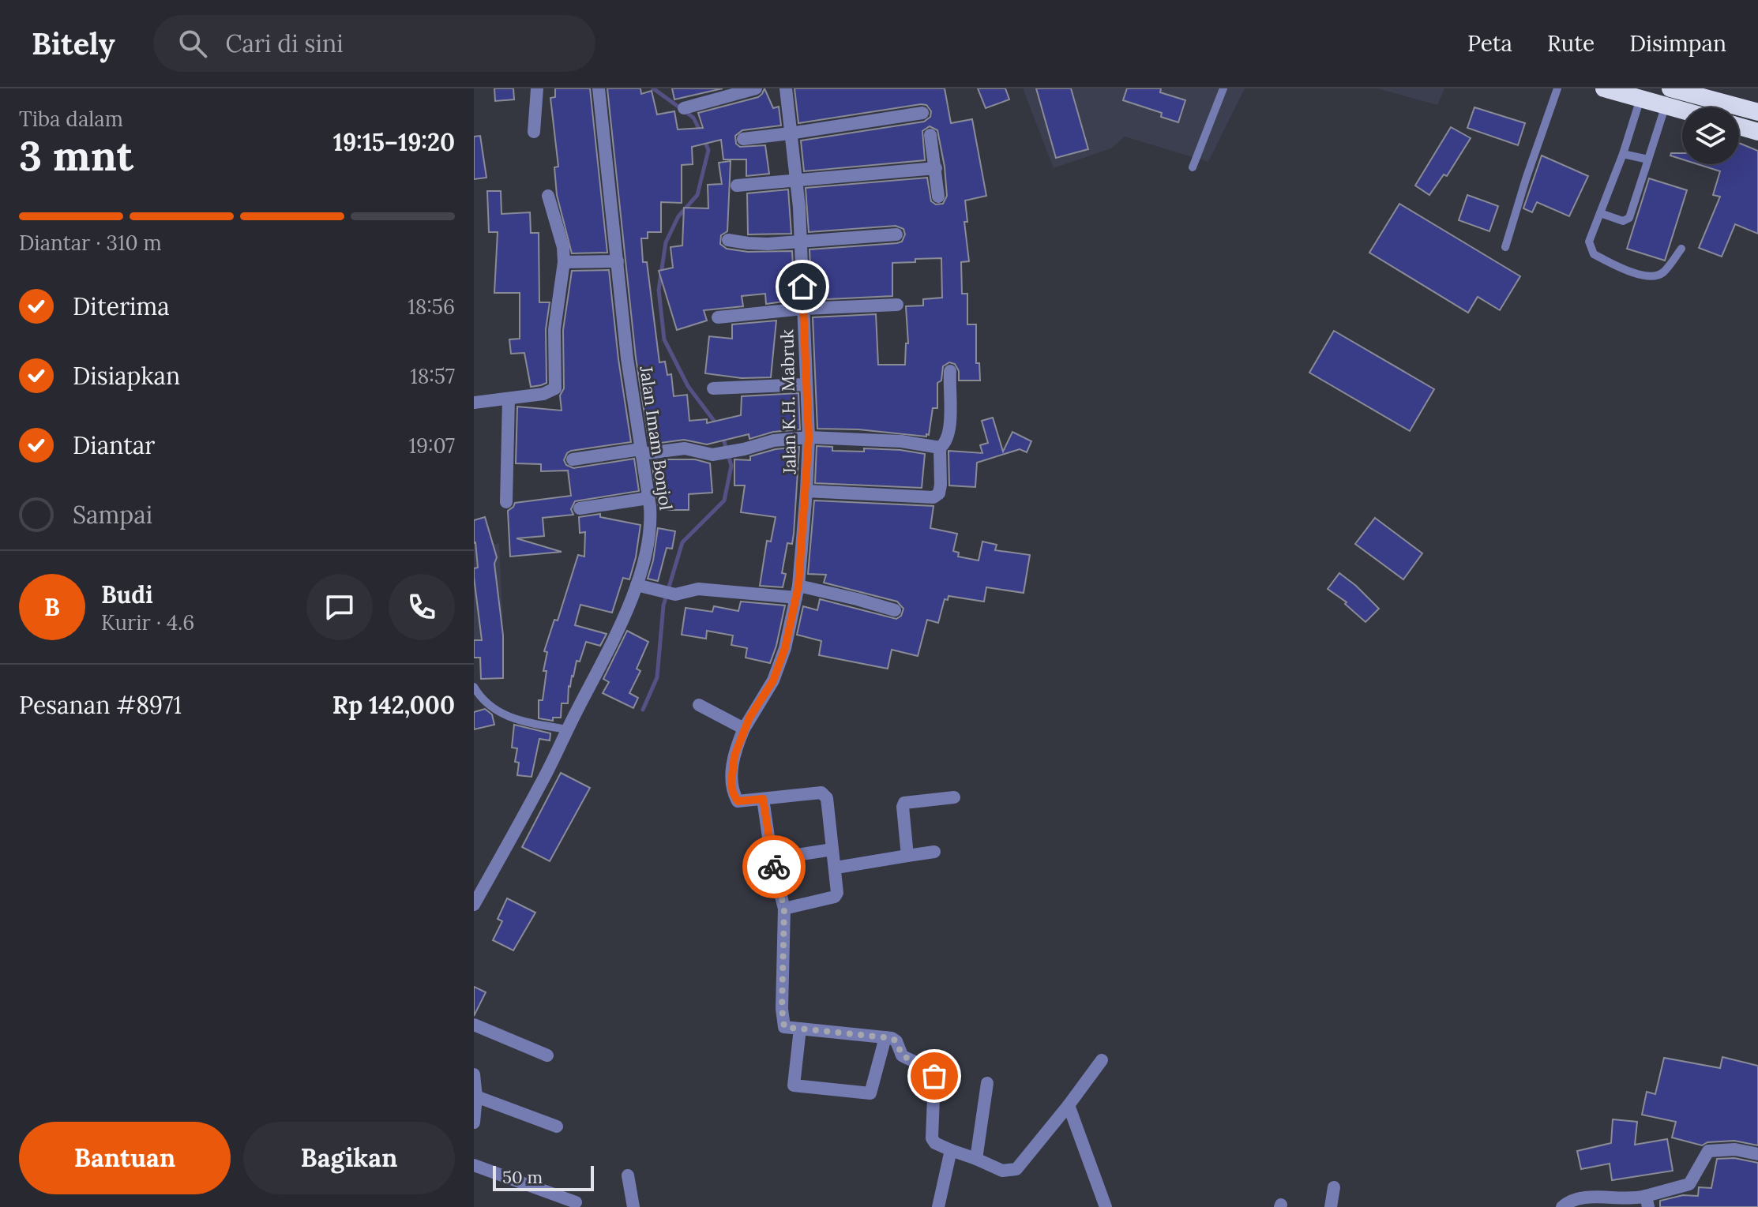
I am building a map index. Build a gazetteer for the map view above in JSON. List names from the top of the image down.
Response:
{
  "streets": {
    "street": ["Jalan K.H. Mabruk", "Jalan Imam Bonjol"]
  },
  "scale_bar": "50 m",
  "page": {
    "header": "Bitely",
    "search": "Cari di sini",
    "nav": ["Peta", "Rute", "Disimpan"],
    "heading": ["3 mnt", "Tiba dalam", "19:15–19:20"],
    "panel": [
      "Budi",
      "Kurir · 4.6",
      "Pesanan #8971",
      "Rp 142,000"
    ],
    "bar": "Diantar · 310 m",
    "list": [
      ["Diterima", "18:56"],
      ["Disiapkan", "18:57"],
      ["Diantar", "19:07"],
      "Sampai"
    ],
    "round": "B",
    "buttons": ["Bantuan", "Bagikan"],
    "scale": "50 m"
  }
}
